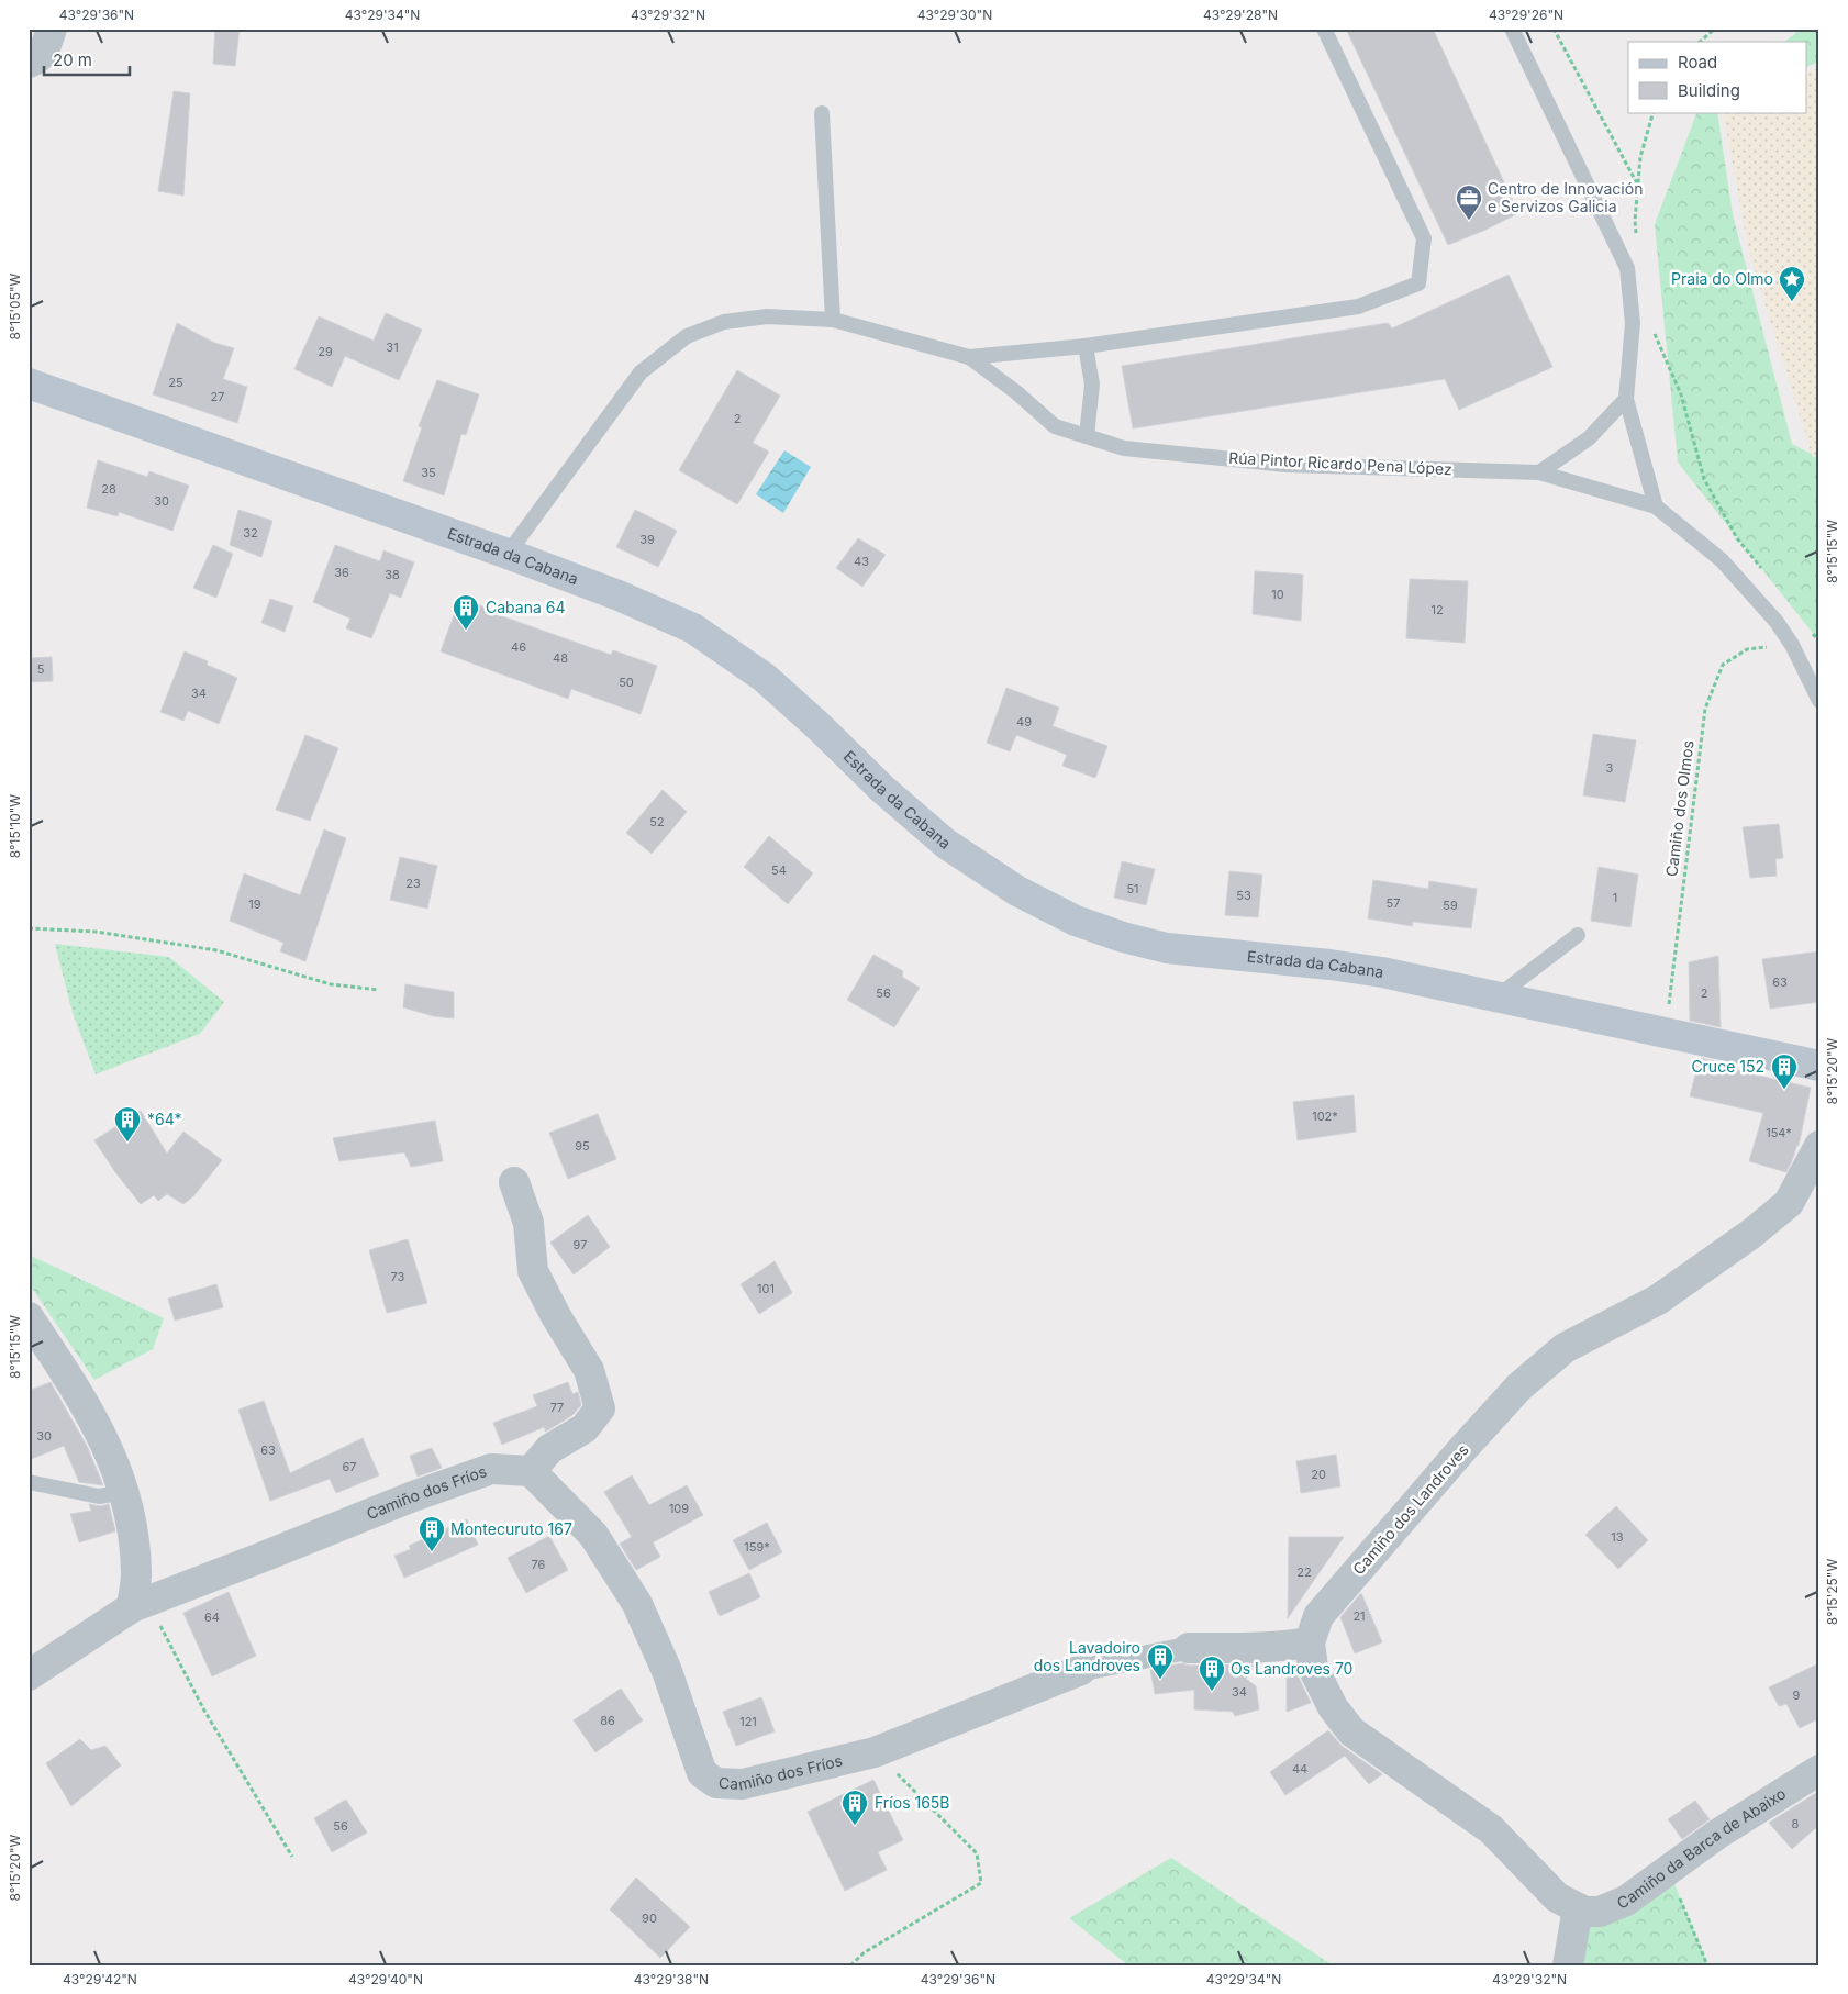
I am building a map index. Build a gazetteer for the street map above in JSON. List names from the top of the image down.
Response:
{
  "streets": {
    "main road": ["Estrada da Cabana"],
    "street": ["Camiño dos Fríos", "Camiño dos Landroves", "Camiño da Barca de Abaixo"],
    "lane": ["Rúa Pintor Ricardo Pena López"],
    "path": ["Camiño dos Olmos"]
  },
  "crossings": [
    ["Rúa Pintor Ricardo Pena López", "Estrada da Cabana"],
    ["Rúa Pintor Ricardo Pena López", "Camiño dos Olmos"],
    ["Estrada da Cabana", "Camiño dos Olmos"],
    ["Camiño dos Landroves", "Camiño da Barca de Abaixo"]
  ],
  "places": {
    "office": ["Centro de Innovación e Servizos Galicia"],
    "place": ["Praia do Olmo"],
    "building": [
      "Cabana 64",
      "Cruce 152",
      "*64*",
      "Montecuruto 167",
      "Lavadoiro dos Landroves",
      "Os Landroves 70",
      "Fríos 165B"
    ]
  },
  "house_numbers": [
    "31",
    "29",
    "25",
    "27",
    "2",
    "35",
    "28",
    "30",
    "32",
    "39",
    "43",
    "36",
    "38",
    "10",
    "12",
    "46",
    "48",
    "5",
    "50",
    "34",
    "49",
    "3",
    "52",
    "54",
    "23",
    "51",
    "53",
    "1",
    "57",
    "19",
    "59",
    "63",
    "56",
    "2",
    "102*",
    "154*",
    "95",
    "97",
    "73",
    "101",
    "77",
    "30",
    "63",
    "67",
    "20",
    "109",
    "13",
    "159*",
    "76",
    "22",
    "21",
    "64",
    "34",
    "9",
    "86",
    "121",
    "44",
    "8",
    "56",
    "90"
  ],
  "legend": ["Road", "Building"],
  "scale_bar": "20 m",
  "coordinates": [
    "43°29'36\"N",
    "43°29'34\"N",
    "43°29'32\"N",
    "43°29'30\"N",
    "43°29'28\"N",
    "43°29'26\"N",
    "8°15'05\"W",
    "8°15'15\"W",
    "8°15'10\"W",
    "8°15'20\"W",
    "8°15'25\"W",
    "43°29'42\"N",
    "43°29'40\"N",
    "43°29'38\"N"
  ]
}
